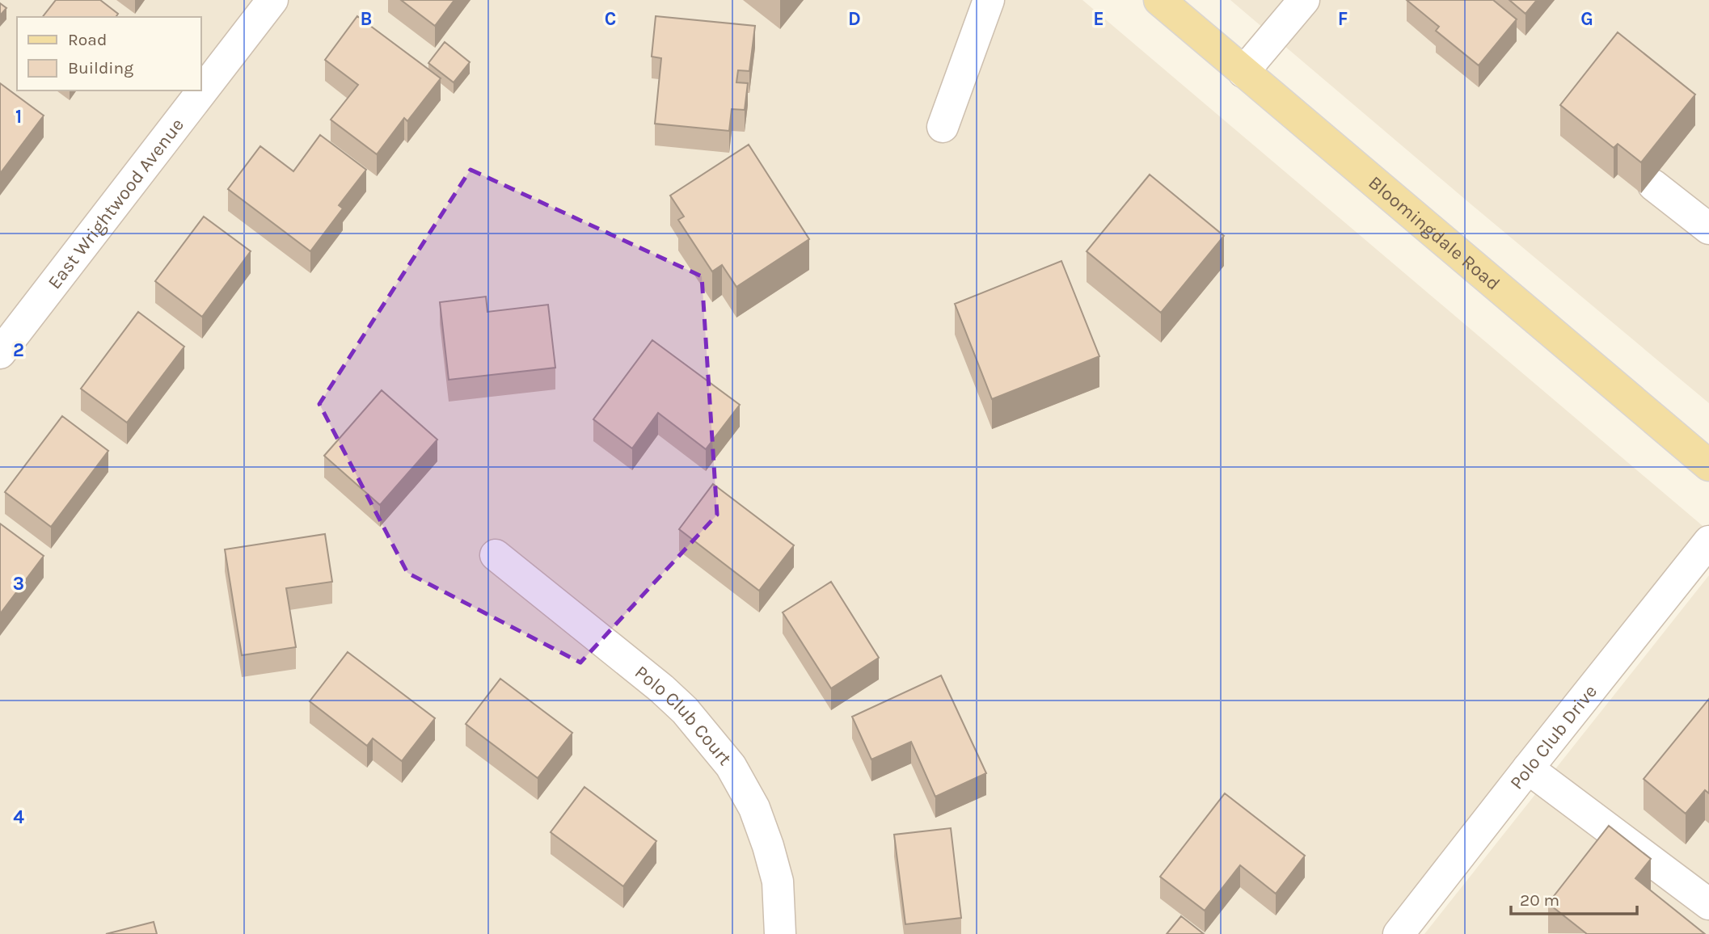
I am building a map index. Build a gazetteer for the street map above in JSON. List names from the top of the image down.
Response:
{
  "streets": {
    "main road": ["Bloomingdale Road"],
    "street": ["East Wrightwood Avenue", "Polo Club Court", "Polo Club Drive"]
  },
  "legend": ["Road", "Building"],
  "scale_bar": "20 m",
  "grid": {
    "columns": [
      "B",
      "C",
      "D",
      "E",
      "F",
      "G"
    ],
    "rows": [
      "1",
      "2",
      "3",
      "4"
    ]
  }
}
